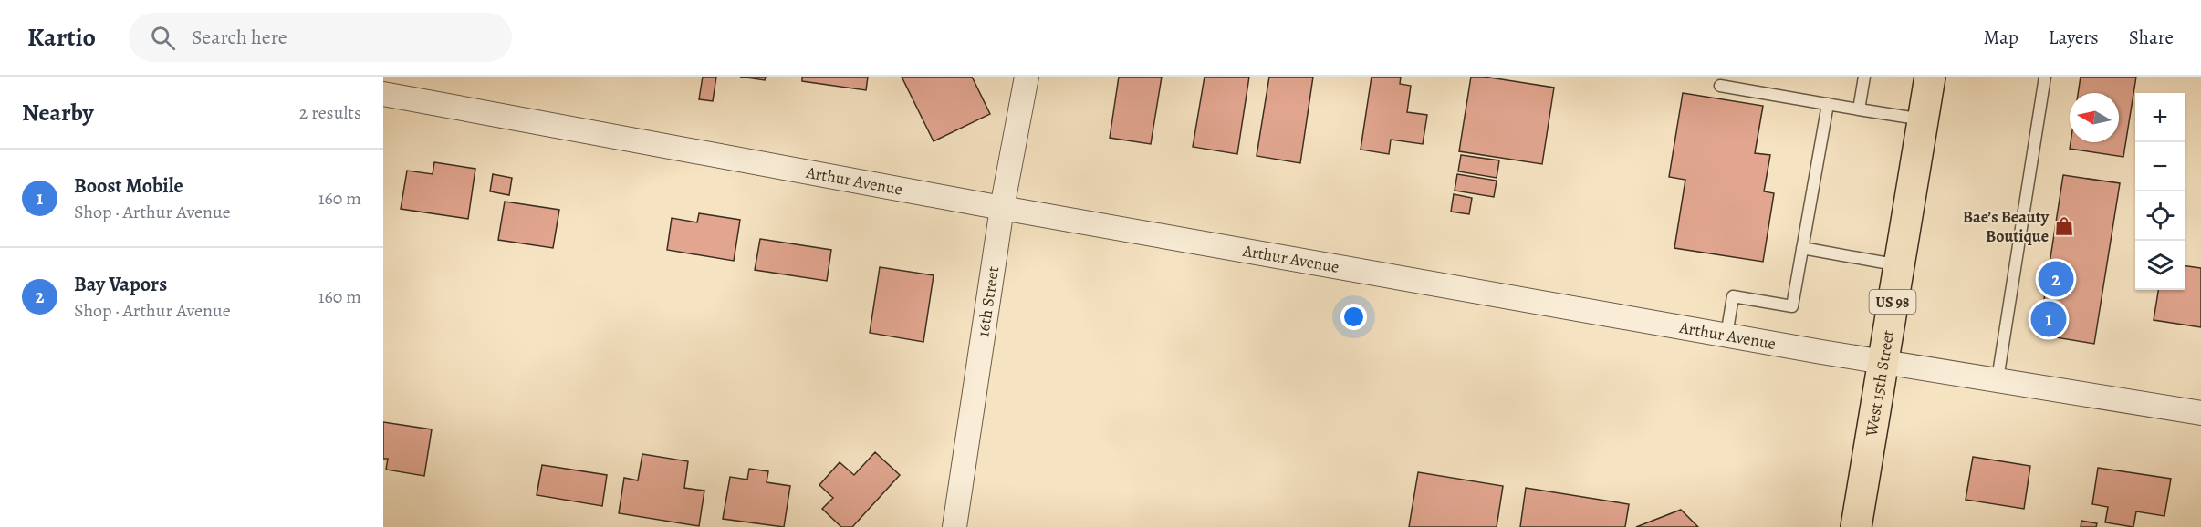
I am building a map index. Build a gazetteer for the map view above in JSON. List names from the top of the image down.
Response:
{
  "streets": {
    "highway": ["US 98", "West 15th Street"],
    "street": ["Arthur Avenue", "16th Street"]
  },
  "crossings": [
    ["Arthur Avenue", "16th Street"],
    ["Arthur Avenue", "West 15th Street"]
  ],
  "places": {
    "shop": ["Bae’s Beauty Boutique"]
  },
  "north": "left",
  "page": {
    "header": "Kartio",
    "search": "Search here",
    "nav": ["Map", "Layers", "Share"],
    "heading": ["Nearby", "2 results"],
    "map_buttons": ["+", "−"],
    "list": [
      {
        "mark": "1",
        "name": "Boost Mobile",
        "note": "Shop · Arthur Avenue",
        "value": "160 m"
      },
      {
        "mark": "2",
        "name": "Bay Vapors",
        "note": "Shop · Arthur Avenue",
        "value": "160 m"
      }
    ],
    "pins": ["2", "1"]
  }
}
